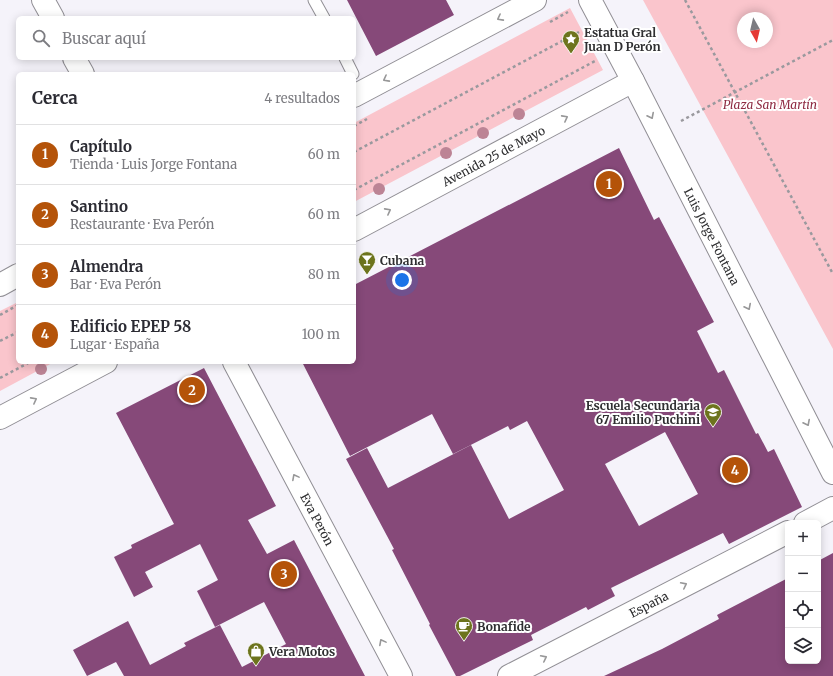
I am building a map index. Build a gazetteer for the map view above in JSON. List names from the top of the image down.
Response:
{
  "streets": {
    "main road": [
      "Avenida 25 de Mayo",
      "Luis Jorge Fontana",
      "Eva Perón",
      "España"
    ]
  },
  "crossings": [
    ["Avenida 25 de Mayo", "Luis Jorge Fontana"]
  ],
  "one_way": ["Luis Jorge Fontana", "Eva Perón", "España"],
  "parks": ["Plaza San Martín"],
  "places": {
    "place": ["Estatua Gral Juan D Perón"],
    "bar": ["Cubana"],
    "school or university": ["Escuela Secundaria 67 Emilio Puchini"],
    "cafe": ["Bonafide"],
    "shop": ["Vera Motos"]
  },
  "north": "bottom",
  "page": {
    "search": "Buscar aquí",
    "heading": ["Cerca", "4 resultados"],
    "list": [
      {
        "mark": "1",
        "name": "Capítulo",
        "note": "Tienda · Luis Jorge Fontana",
        "value": "60 m"
      },
      {
        "mark": "2",
        "name": "Santino",
        "note": "Restaurante · Eva Perón",
        "value": "60 m"
      },
      {
        "mark": "3",
        "name": "Almendra",
        "note": "Bar · Eva Perón",
        "value": "80 m"
      },
      {
        "mark": "4",
        "name": "Edificio EPEP 58",
        "note": "Lugar · España",
        "value": "100 m"
      }
    ],
    "pins": [
      "1",
      "2",
      "4",
      "3"
    ],
    "map_buttons": ["+", "−"]
  }
}
